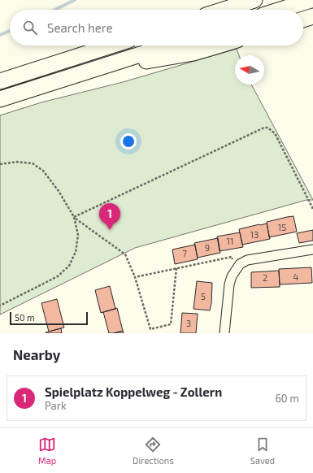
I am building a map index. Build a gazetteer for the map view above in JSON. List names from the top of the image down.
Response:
{
  "house_numbers": [
    "15",
    "13",
    "11",
    "9",
    "7",
    "4",
    "2",
    "5",
    "3"
  ],
  "scale_bar": "50 m",
  "north": "left",
  "page": {
    "search": "Search here",
    "pins": "1",
    "scale": "50 m",
    "heading": "Nearby",
    "list": [
      {
        "mark": "1",
        "name": "Spielplatz Koppelweg - Zollern",
        "note": "Park",
        "value": "60 m"
      }
    ],
    "nav": ["Map", "Directions", "Saved"]
  }
}
